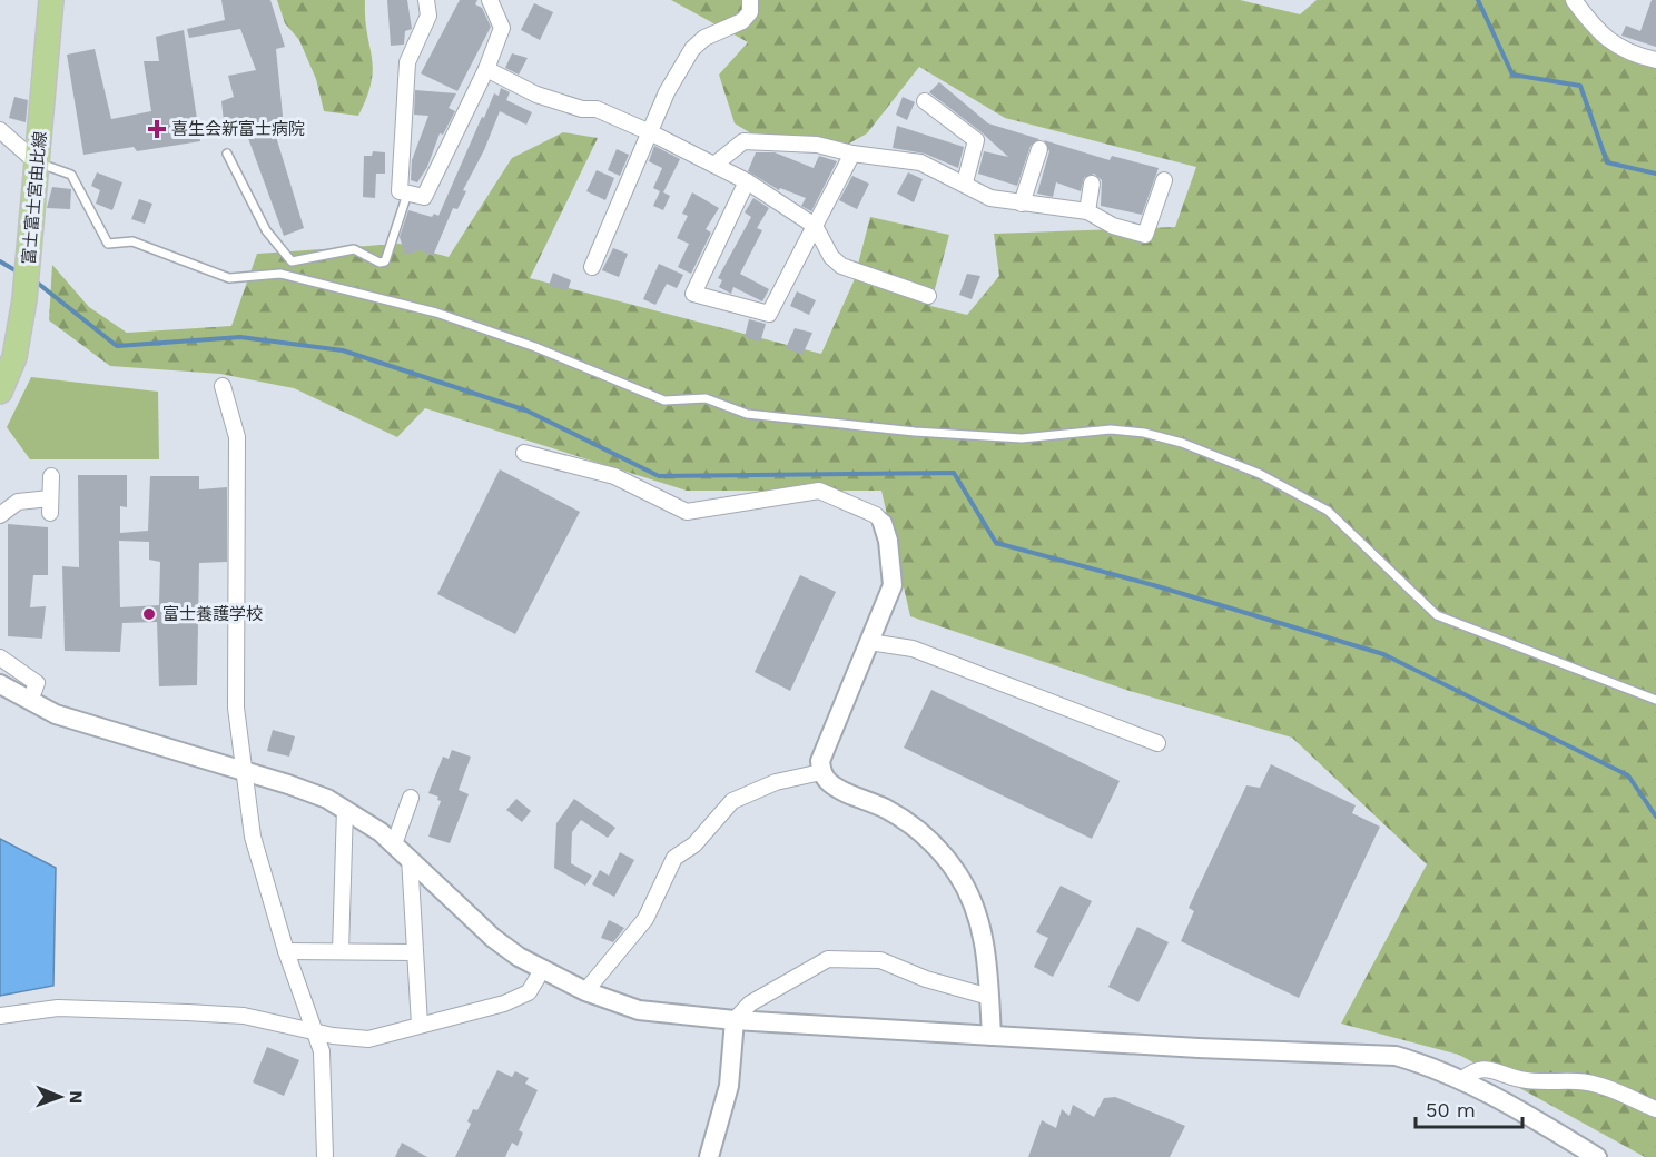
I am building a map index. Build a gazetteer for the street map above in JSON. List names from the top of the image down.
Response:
{
  "streets": {
    "main road": ["富士富士宮由比線"]
  },
  "places": {
    "health": ["喜生会新富士病院"],
    "other": ["富士養護学校"]
  },
  "scale_bar": "50 m",
  "north": "right"
}
